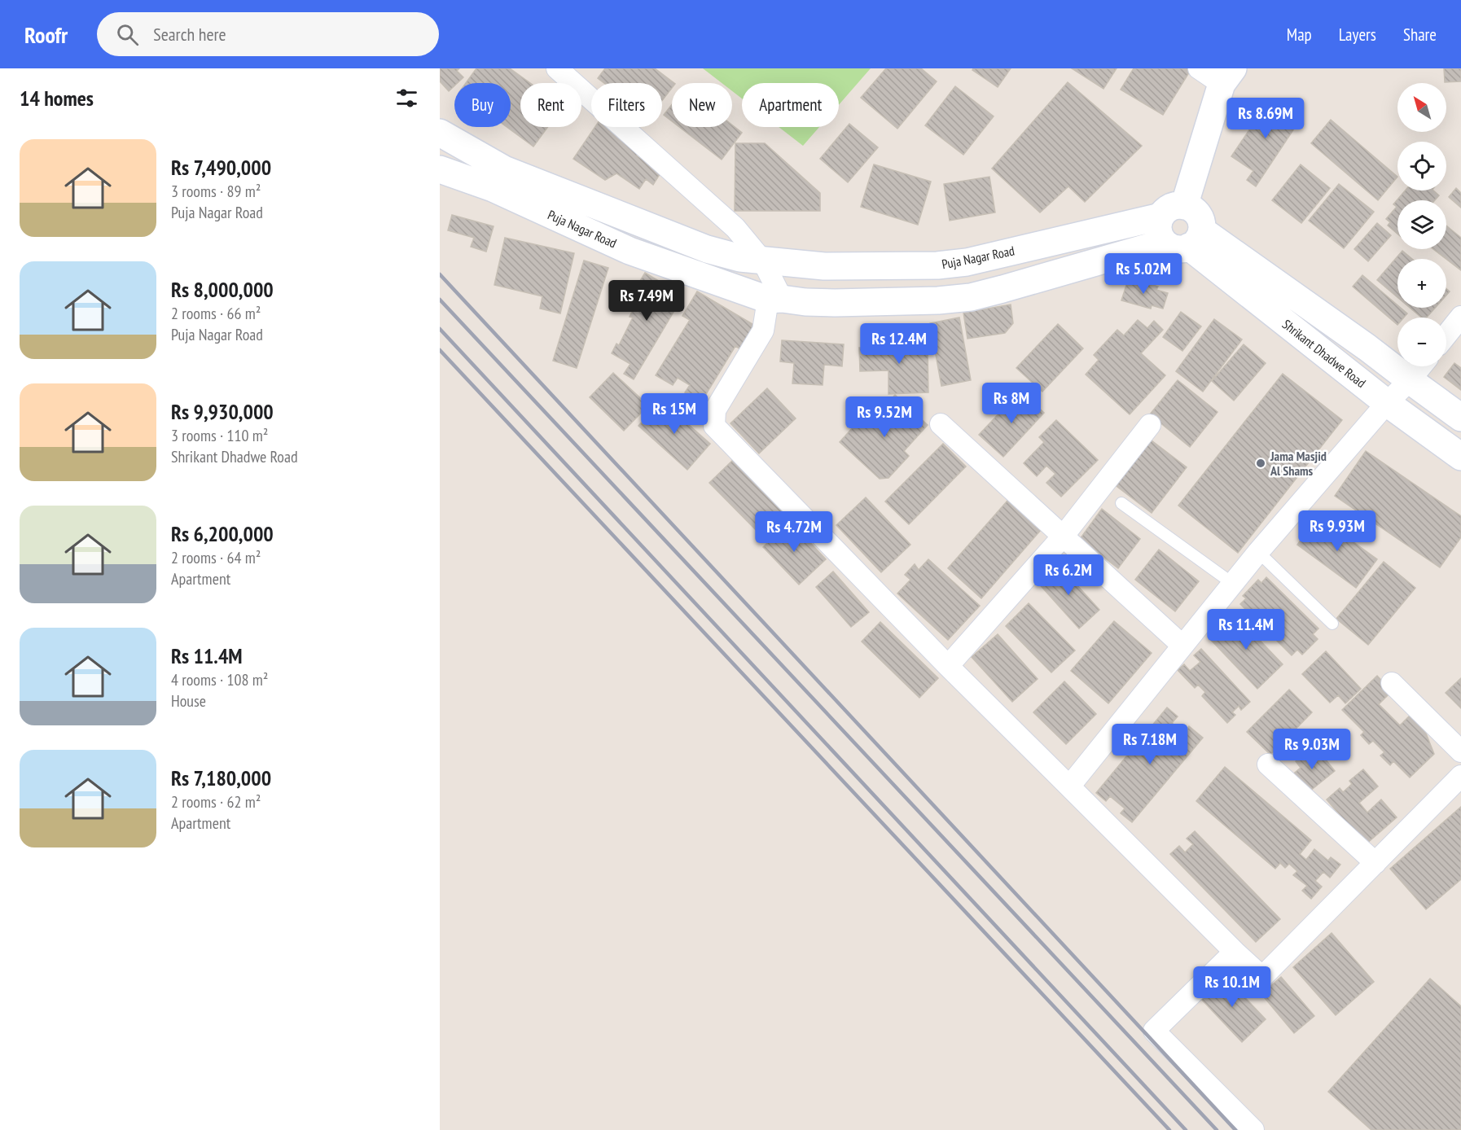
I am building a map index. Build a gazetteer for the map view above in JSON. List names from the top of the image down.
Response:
{
  "streets": {
    "street": ["Puja Nagar Road", "Shrikant Dhadwe Road"]
  },
  "crossings": [
    ["Puja Nagar Road", "Shrikant Dhadwe Road"]
  ],
  "places": ["Jama Masjid Al Shams"],
  "north": "top left",
  "page": {
    "header": "Roofr",
    "search": "Search here",
    "nav": ["Map", "Layers", "Share"],
    "heading": "14 homes",
    "map_buttons": ["+", "−"],
    "chip": [
      "Buy",
      "Rent",
      "Filters",
      "New",
      "Apartment"
    ],
    "price": [
      "Rs 8.69M",
      "Rs 5.02M",
      "Rs 7.49M",
      "Rs 12.4M",
      "Rs 8M",
      "Rs 15M",
      "Rs 9.52M",
      "Rs 9.93M",
      "Rs 4.72M",
      "Rs 6.2M",
      "Rs 11.4M",
      "Rs 7.18M",
      "Rs 9.03M",
      "Rs 10.1M"
    ],
    "list": [
      {
        "name": "Rs 7,490,000",
        "note": "3 rooms · 89 m² · Puja Nagar Road"
      },
      {
        "name": "Rs 8,000,000",
        "note": "2 rooms · 66 m² · Puja Nagar Road"
      },
      {
        "name": "Rs 9,930,000",
        "note": "3 rooms · 110 m² · Shrikant Dhadwe Road"
      },
      {
        "name": "Rs 6,200,000",
        "note": "2 rooms · 64 m² · Apartment"
      },
      {
        "name": "Rs 11.4M",
        "note": "4 rooms · 108 m² · House"
      },
      {
        "name": "Rs 7,180,000",
        "note": "2 rooms · 62 m² · Apartment"
      }
    ]
  }
}
